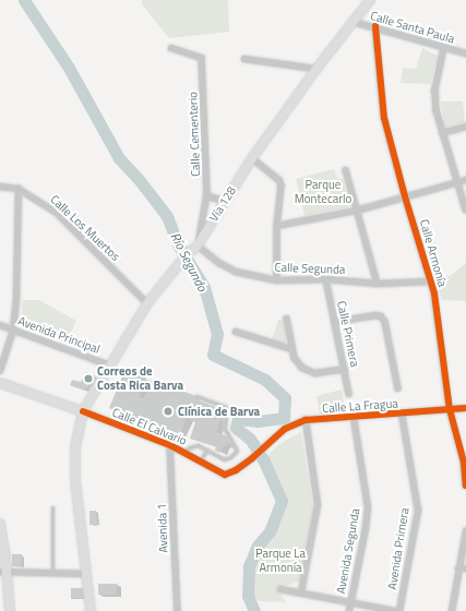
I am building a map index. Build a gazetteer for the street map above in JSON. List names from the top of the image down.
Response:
{
  "streets": {
    "main road": ["Vía 128"],
    "street": [
      "Calle Santa Paula",
      "Calle Cementerio",
      "Calle Los Muertos",
      "Calle Armonía",
      "Calle Segunda",
      "Calle Primera",
      "Avenida Principal",
      "Calle La Fragua",
      "Calle El Calvario",
      "Avenida 1",
      "Avenida Primera",
      "Avenida Segunda"
    ]
  },
  "crossings": [
    ["Calle Santa Paula", "Vía 128"],
    ["Calle Santa Paula", "Calle Armonía"],
    ["Calle Cementerio", "Vía 128"],
    ["Calle Cementerio", "Calle Segunda"],
    ["Vía 128", "Calle Los Muertos"],
    ["Vía 128", "Calle Segunda"],
    ["Vía 128", "Avenida Principal"],
    ["Vía 128", "Calle El Calvario"],
    ["Calle Armonía", "Calle Segunda"],
    ["Calle Armonía", "Calle La Fragua"],
    ["Calle Segunda", "Calle Primera"],
    ["Calle La Fragua", "Calle El Calvario"],
    ["Calle La Fragua", "Avenida Primera"],
    ["Calle La Fragua", "Avenida Segunda"],
    ["Calle El Calvario", "Avenida 1"]
  ],
  "water": ["Río Segundo"],
  "parks": ["Parque Montecarlo", "Parque La Armonía"],
  "places": ["Correos de Costa Rica Barva", "Clínica de Barva"]
}
